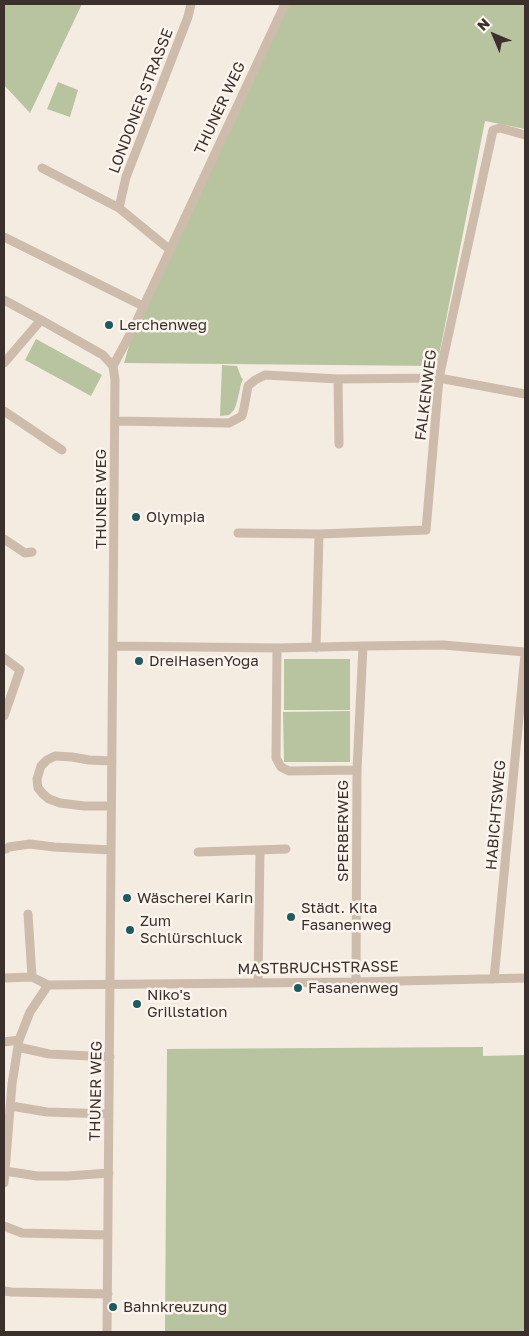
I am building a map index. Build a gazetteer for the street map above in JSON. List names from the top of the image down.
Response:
{
  "streets": {
    "street": [
      "LONDONER STRASSE",
      "THUNER WEG",
      "FALKENWEG",
      "HABICHTSWEG",
      "SPERBERWEG",
      "MASTBRUCHSTRASSE"
    ]
  },
  "crossings": [
    ["THUNER WEG", "MASTBRUCHSTRASSE"],
    ["HABICHTSWEG", "MASTBRUCHSTRASSE"],
    ["SPERBERWEG", "MASTBRUCHSTRASSE"]
  ],
  "places": [
    "Lerchenweg",
    "Olympia",
    "DreiHasenYoga",
    "Wäscherei Karin",
    "Städt. Kita Fasanenweg",
    "Zum Schlürschluck",
    "Fasanenweg",
    "Niko's Grillstation",
    "Bahnkreuzung"
  ],
  "north": "top left"
}
